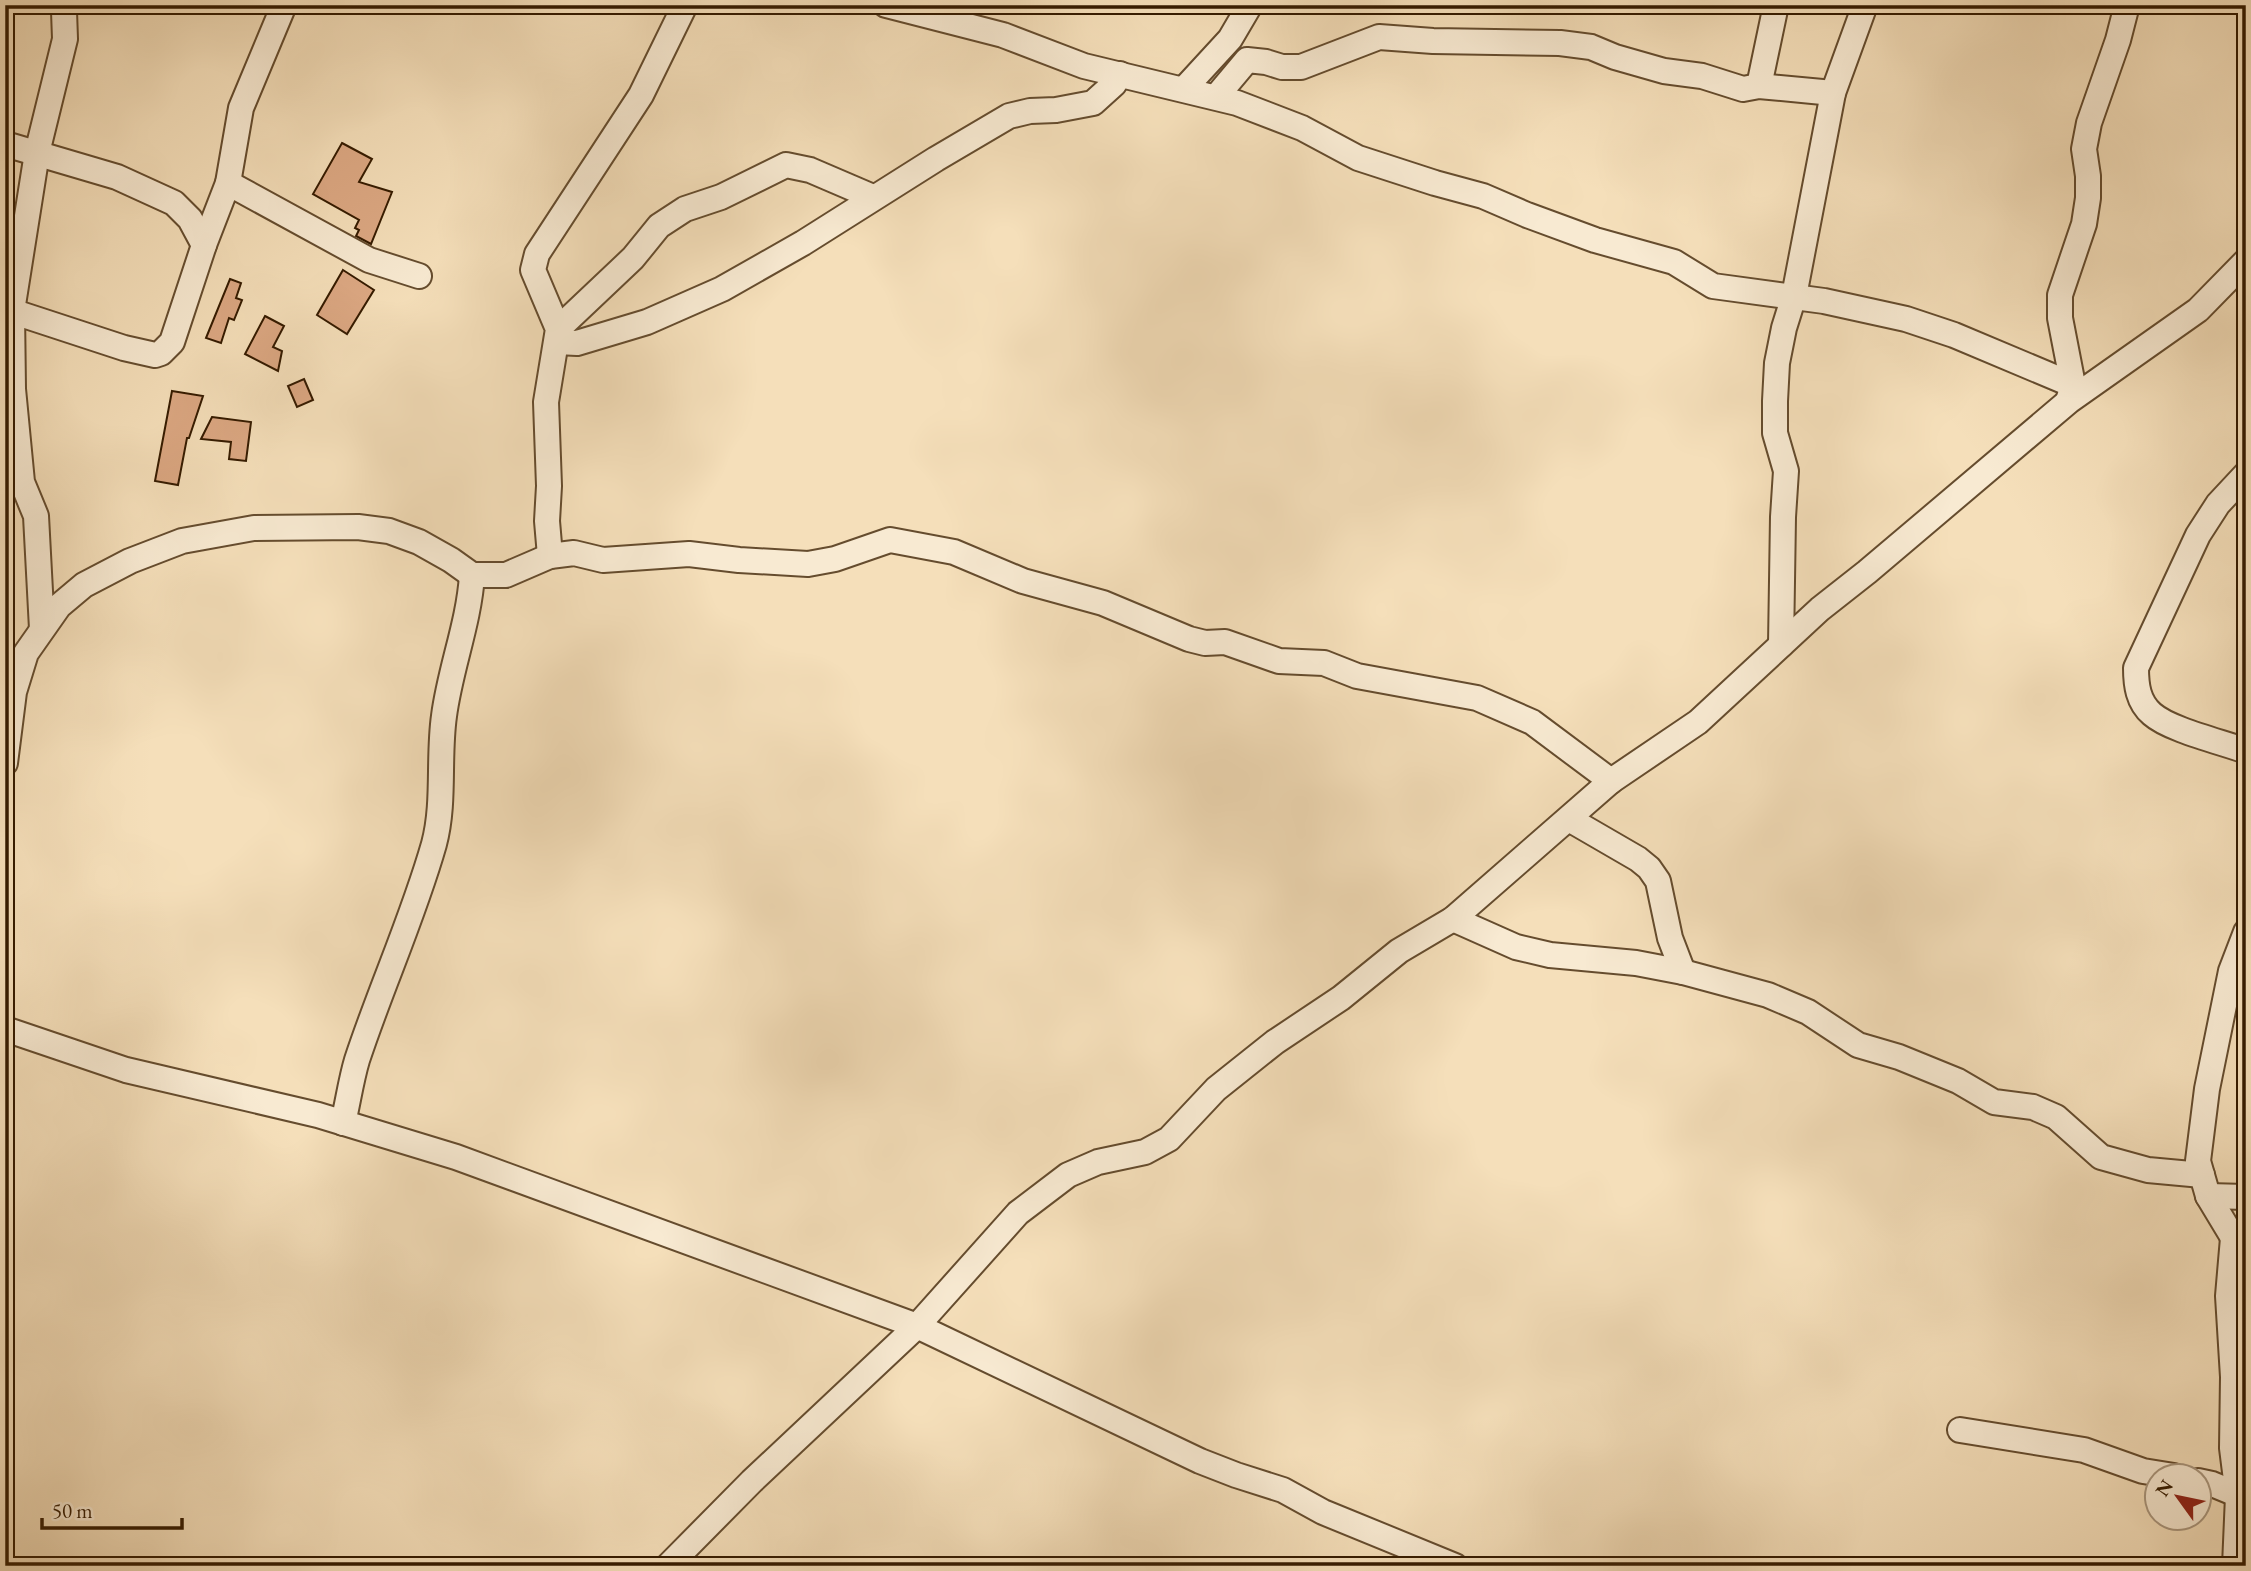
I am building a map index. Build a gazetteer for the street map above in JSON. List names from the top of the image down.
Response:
{
  "scale_bar": "50 m",
  "north": "top left"
}
